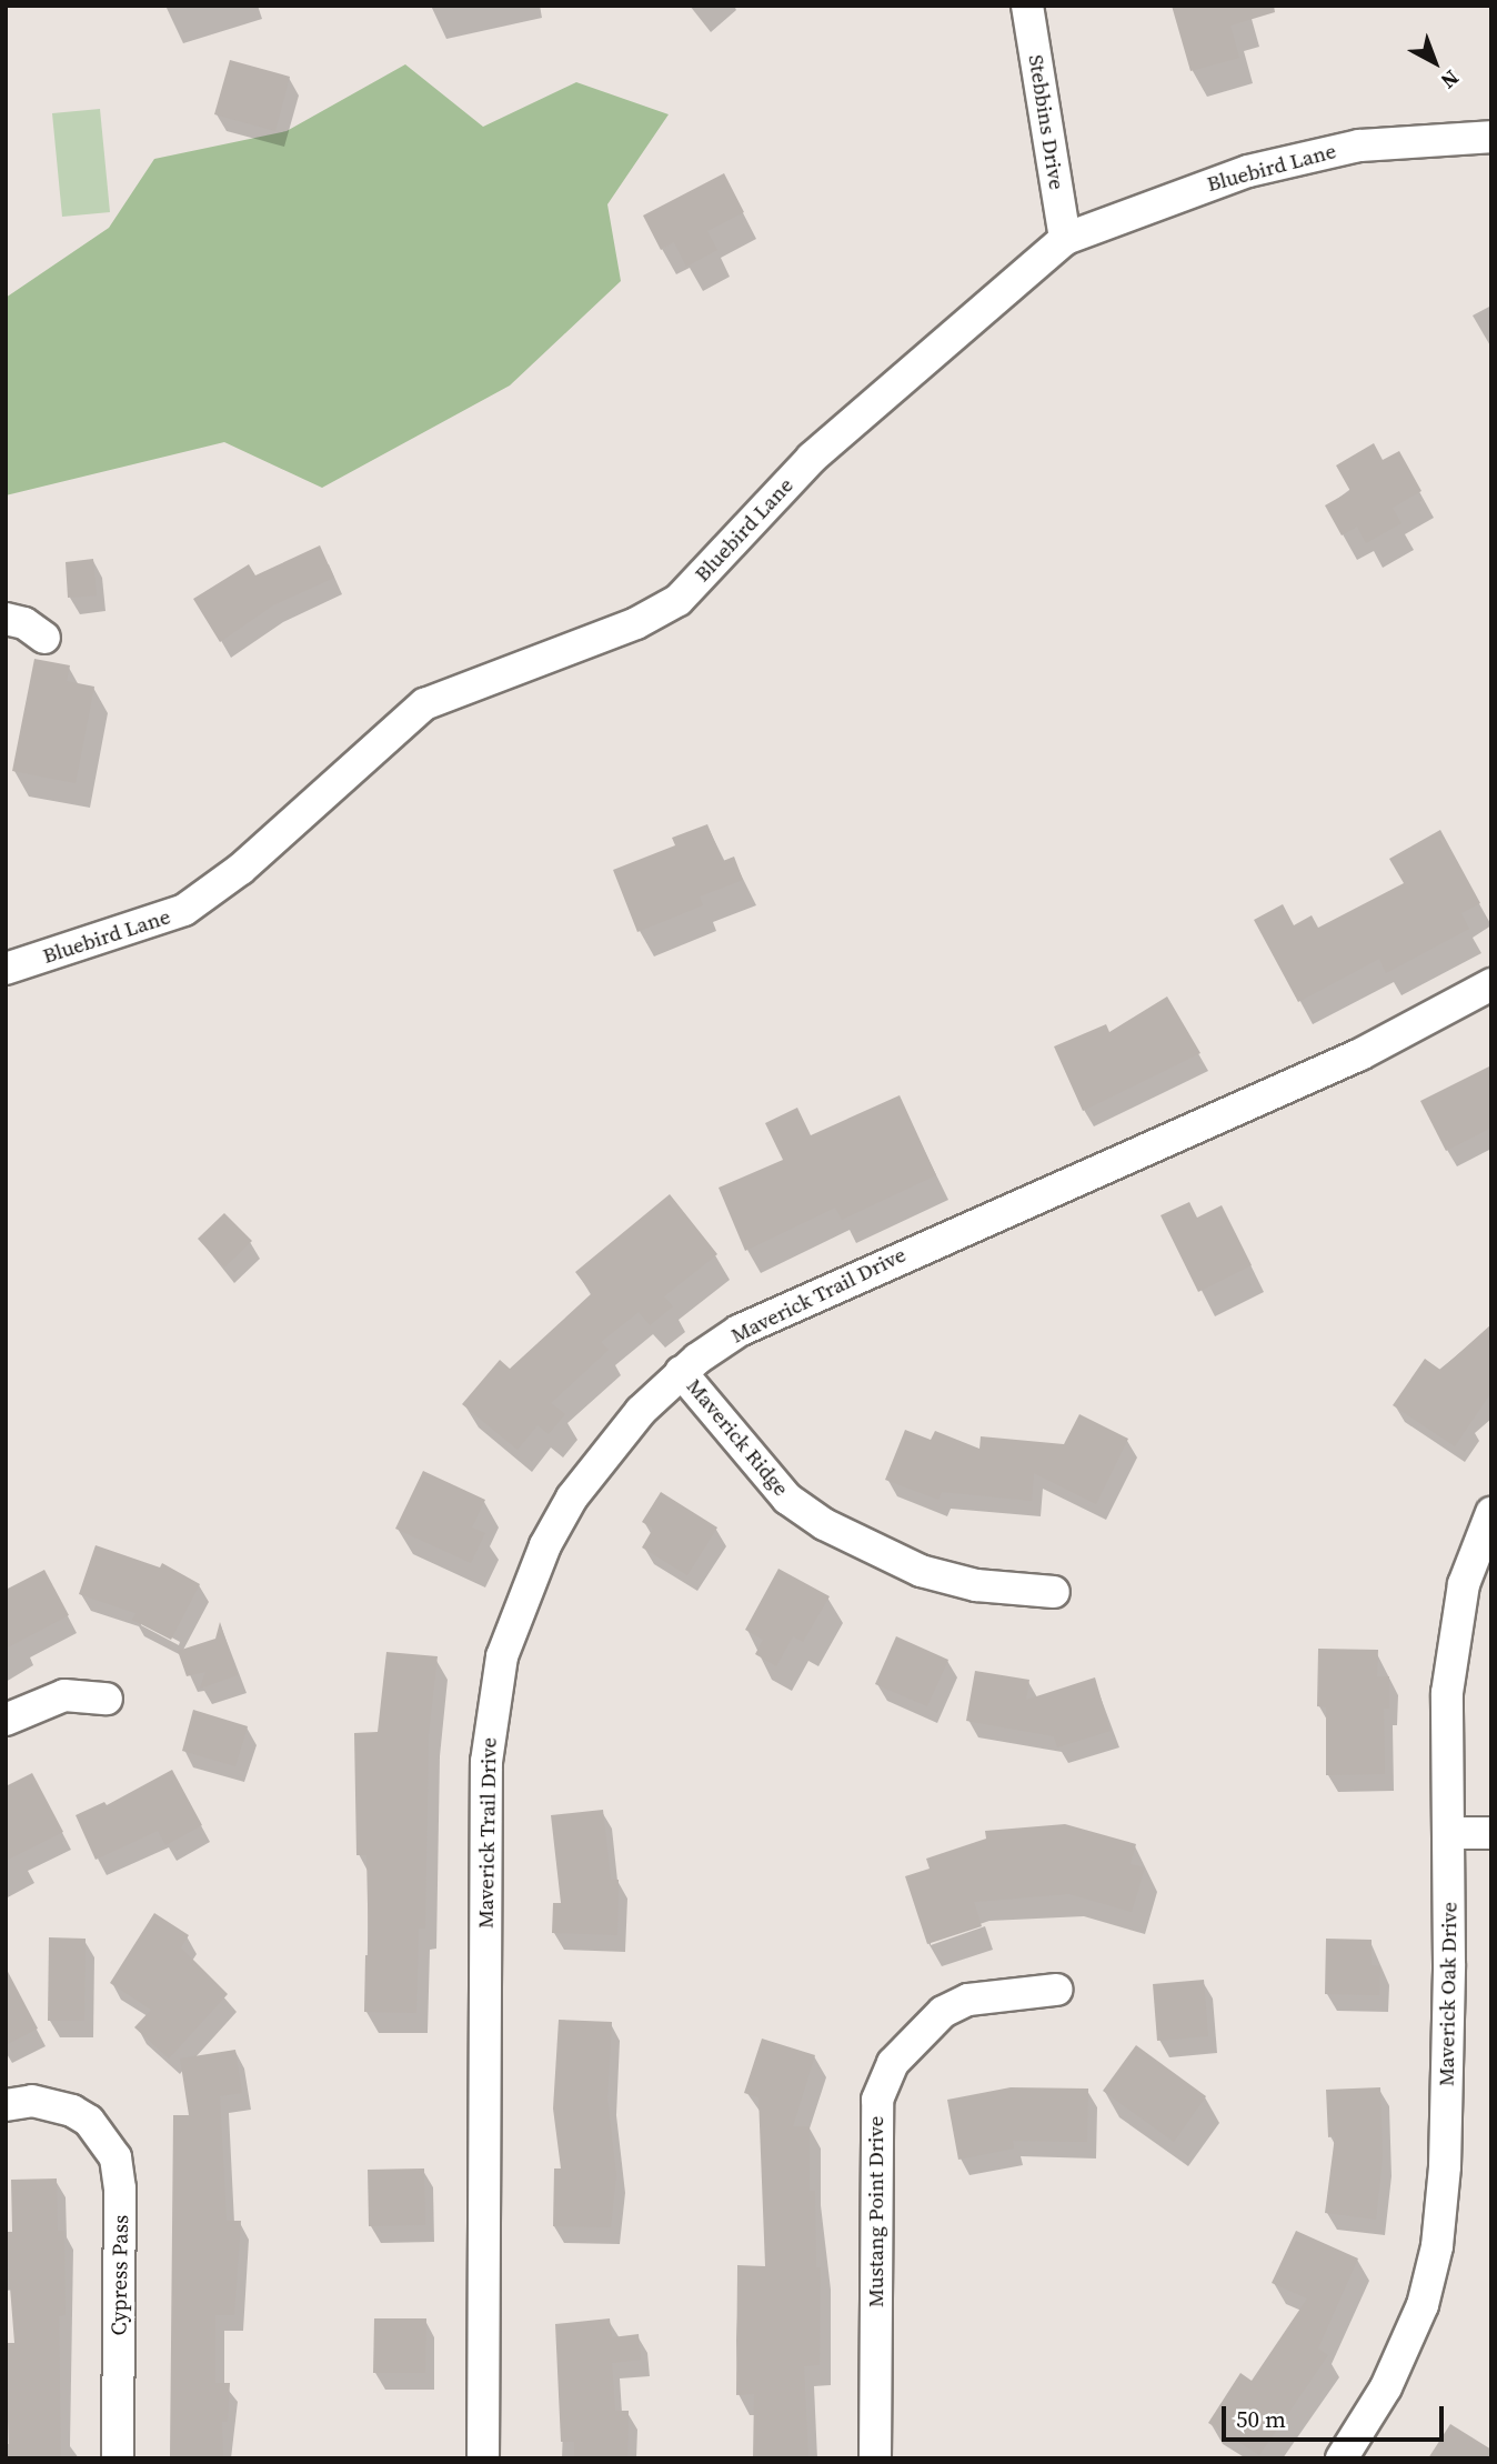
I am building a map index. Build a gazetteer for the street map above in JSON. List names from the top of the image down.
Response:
{
  "streets": {
    "street": [
      "Stebbins Drive",
      "Bluebird Lane",
      "Maverick Trail Drive",
      "Maverick Ridge",
      "Maverick Oak Drive",
      "Mustang Point Drive",
      "Cypress Pass"
    ]
  },
  "crossings": [
    ["Stebbins Drive", "Bluebird Lane"],
    ["Maverick Trail Drive", "Maverick Ridge"]
  ],
  "scale_bar": "50 m",
  "north": "bottom right"
}
